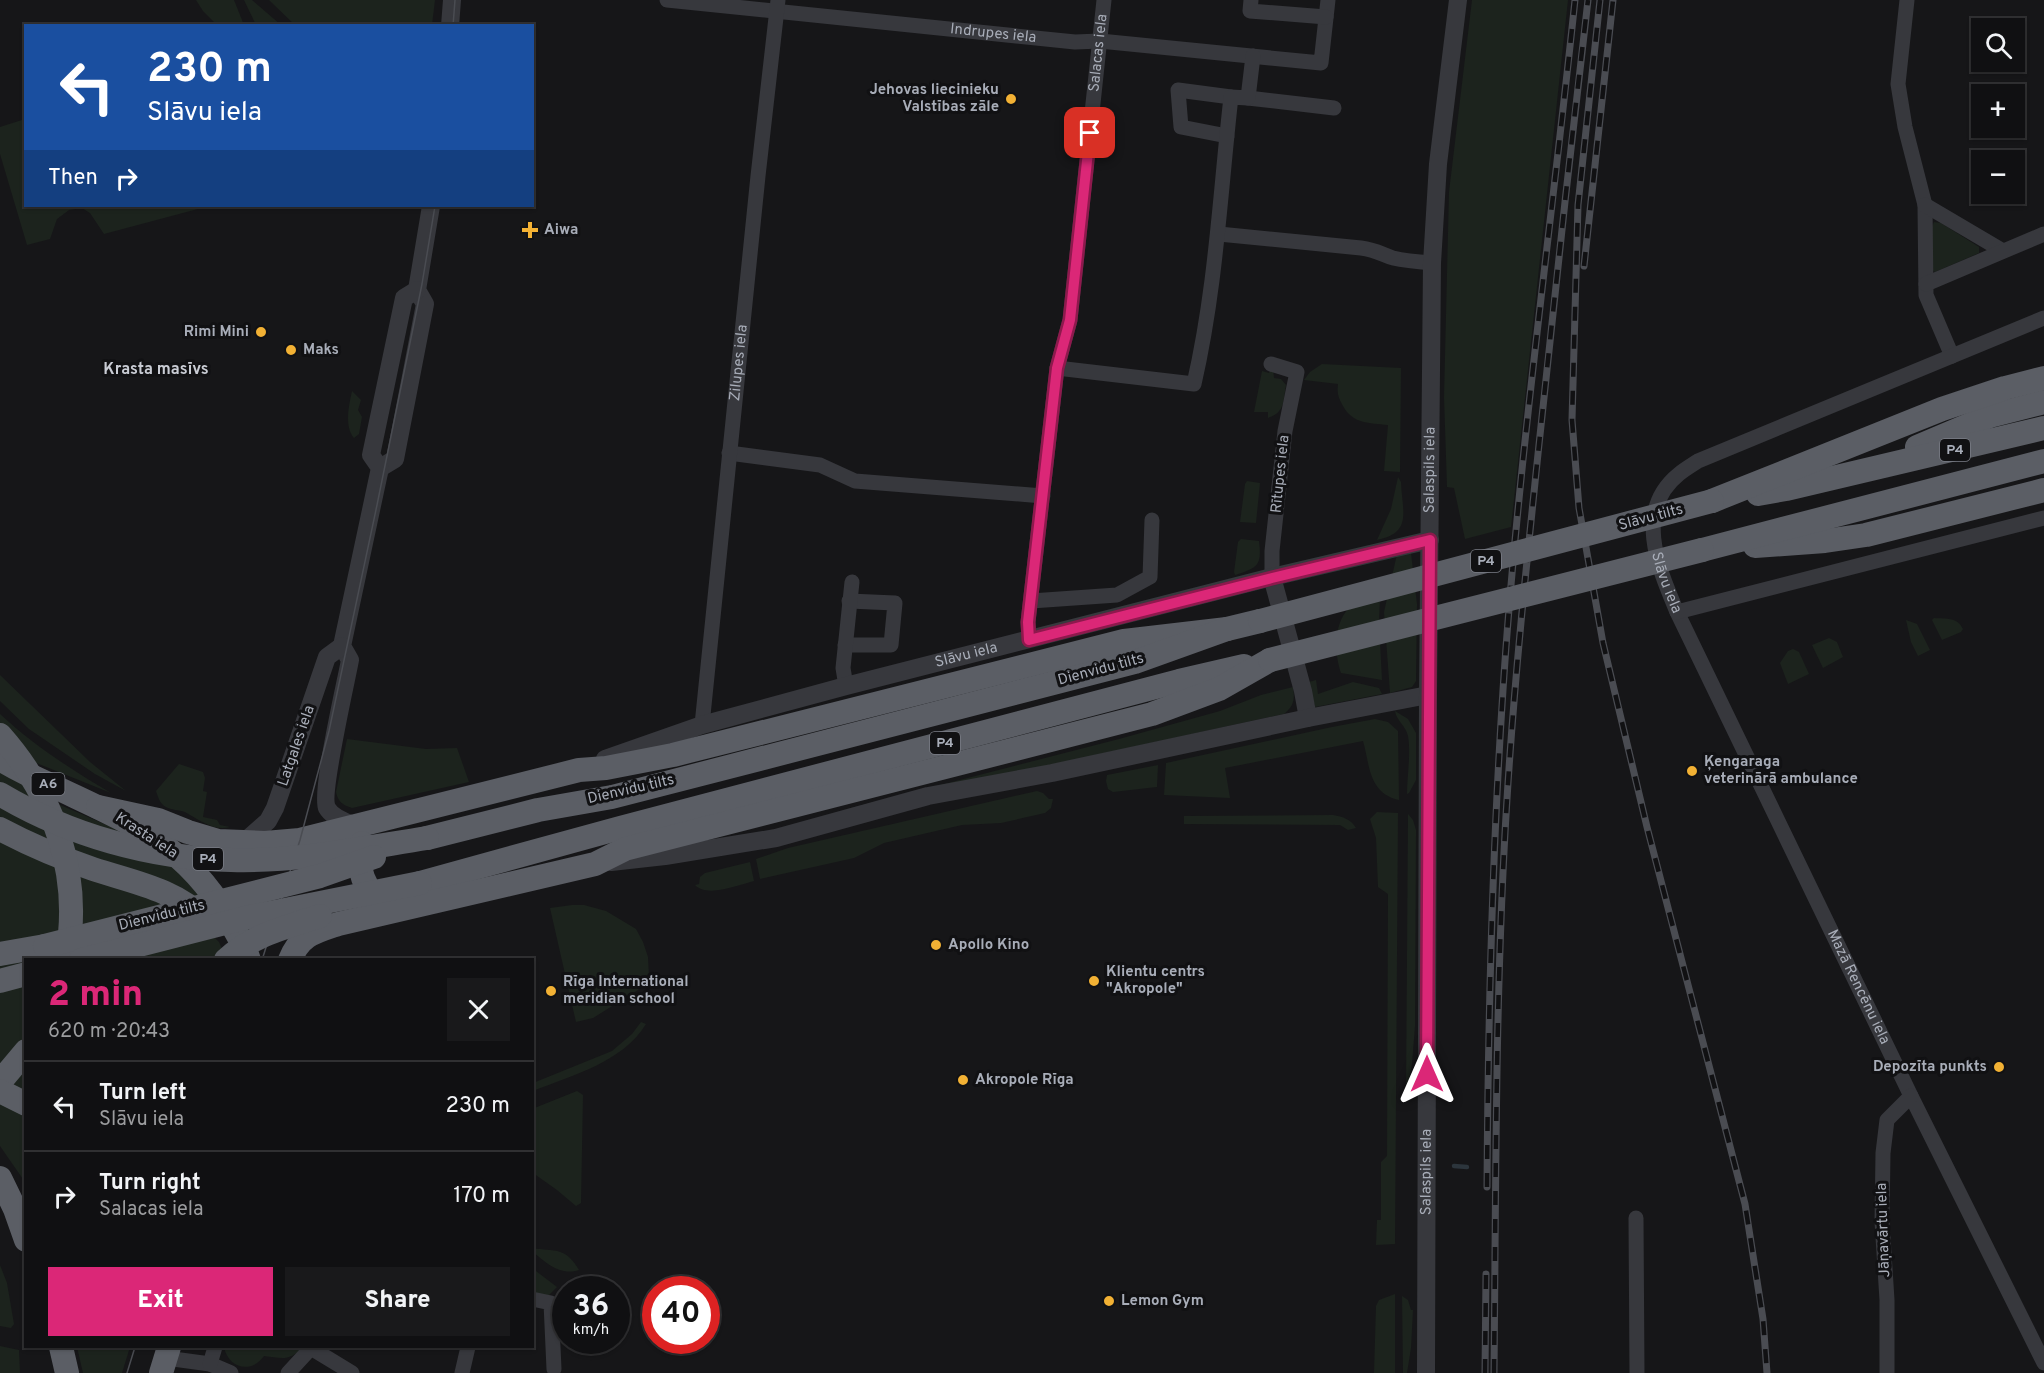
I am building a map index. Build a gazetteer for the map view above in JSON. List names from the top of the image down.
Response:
{
  "streets": {
    "highway": [
      "P4",
      "Slāvu tilts",
      "Dienvidu tilts",
      "A6",
      "Krasta iela"
    ],
    "street": [
      "Indrupes iela",
      "Salacas iela",
      "Zilupes iela",
      "Salaspils iela",
      "Rītupes iela",
      "Slāvu iela",
      "Latgales iela",
      "Mazā Rencēnu iela",
      "Jāņavārtu iela"
    ]
  },
  "crossings": [
    ["Indrupes iela", "Salacas iela"],
    ["Indrupes iela", "Zilupes iela"],
    ["Salacas iela", "Slāvu iela"],
    ["Zilupes iela", "Slāvu iela"],
    ["P4", "Dienvidu tilts"],
    ["Salaspils iela", "Slāvu iela"],
    ["Rītupes iela", "Slāvu iela"],
    ["Slāvu tilts", "Dienvidu tilts"],
    ["Slāvu iela", "Mazā Rencēnu iela"],
    ["Mazā Rencēnu iela", "Jāņavārtu iela"]
  ],
  "districts": ["Krasta masīvs"],
  "places": {
    "other": [
      "Jehovas liecinieku Valstības zāle",
      "Rimi Mini",
      "Maks",
      "Ķengaraga veterinārā ambulance",
      "Apollo Kino",
      "Klientu centrs \"Akropole\"",
      "Rīga International meridian school",
      "Depozīta punkts",
      "Akropole Rīga",
      "Lemon Gym"
    ],
    "health": ["Aiwa"]
  },
  "page": {
    "map_buttons": ["+", "−"],
    "turn": ["230 m", "Slāvu iela"],
    "then": "Then",
    "heading": ["2 min", "620 m · 20:43"],
    "list": [
      {
        "name": "Turn left",
        "note": "Slāvu iela",
        "value": "230 m"
      },
      {
        "name": "Turn right",
        "note": "Salacas iela",
        "value": "170 m"
      }
    ],
    "buttons": ["Exit", "Share"],
    "speed": "36 km/h",
    "limit": "40"
  }
}
